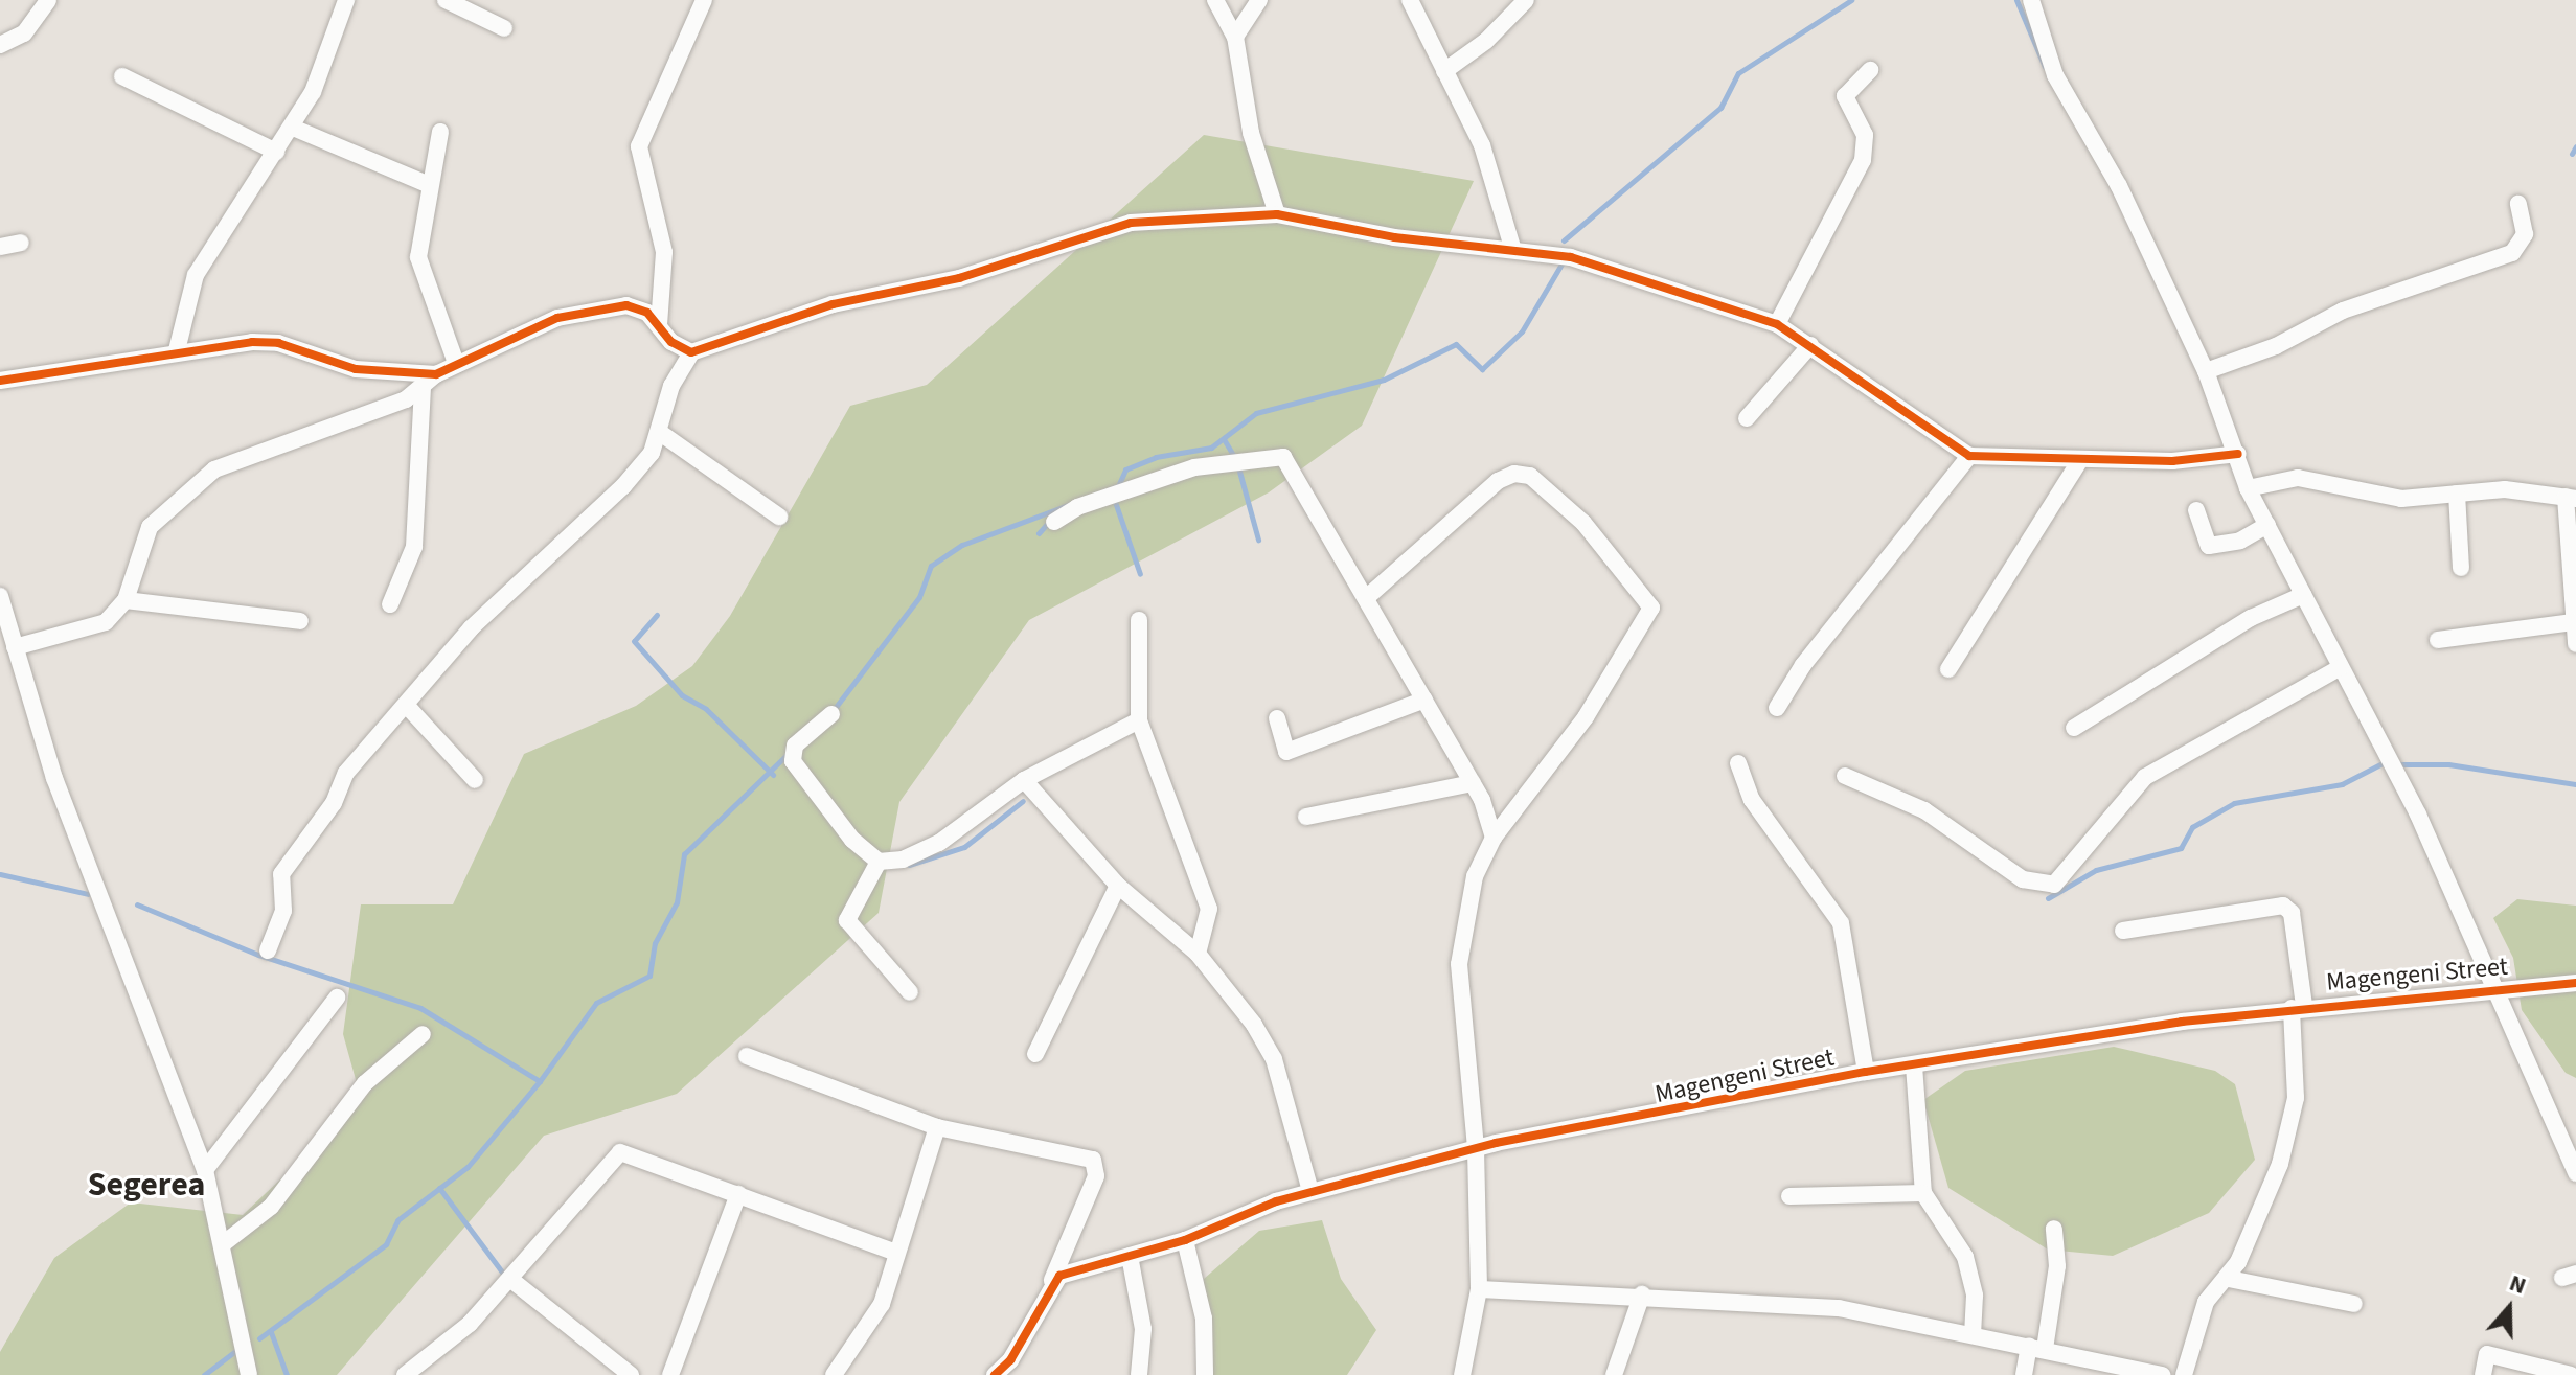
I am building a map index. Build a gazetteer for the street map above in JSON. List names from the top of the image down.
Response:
{
  "streets": {
    "street": ["Magengeni Street"]
  },
  "districts": ["Segerea"],
  "north": "top"
}
